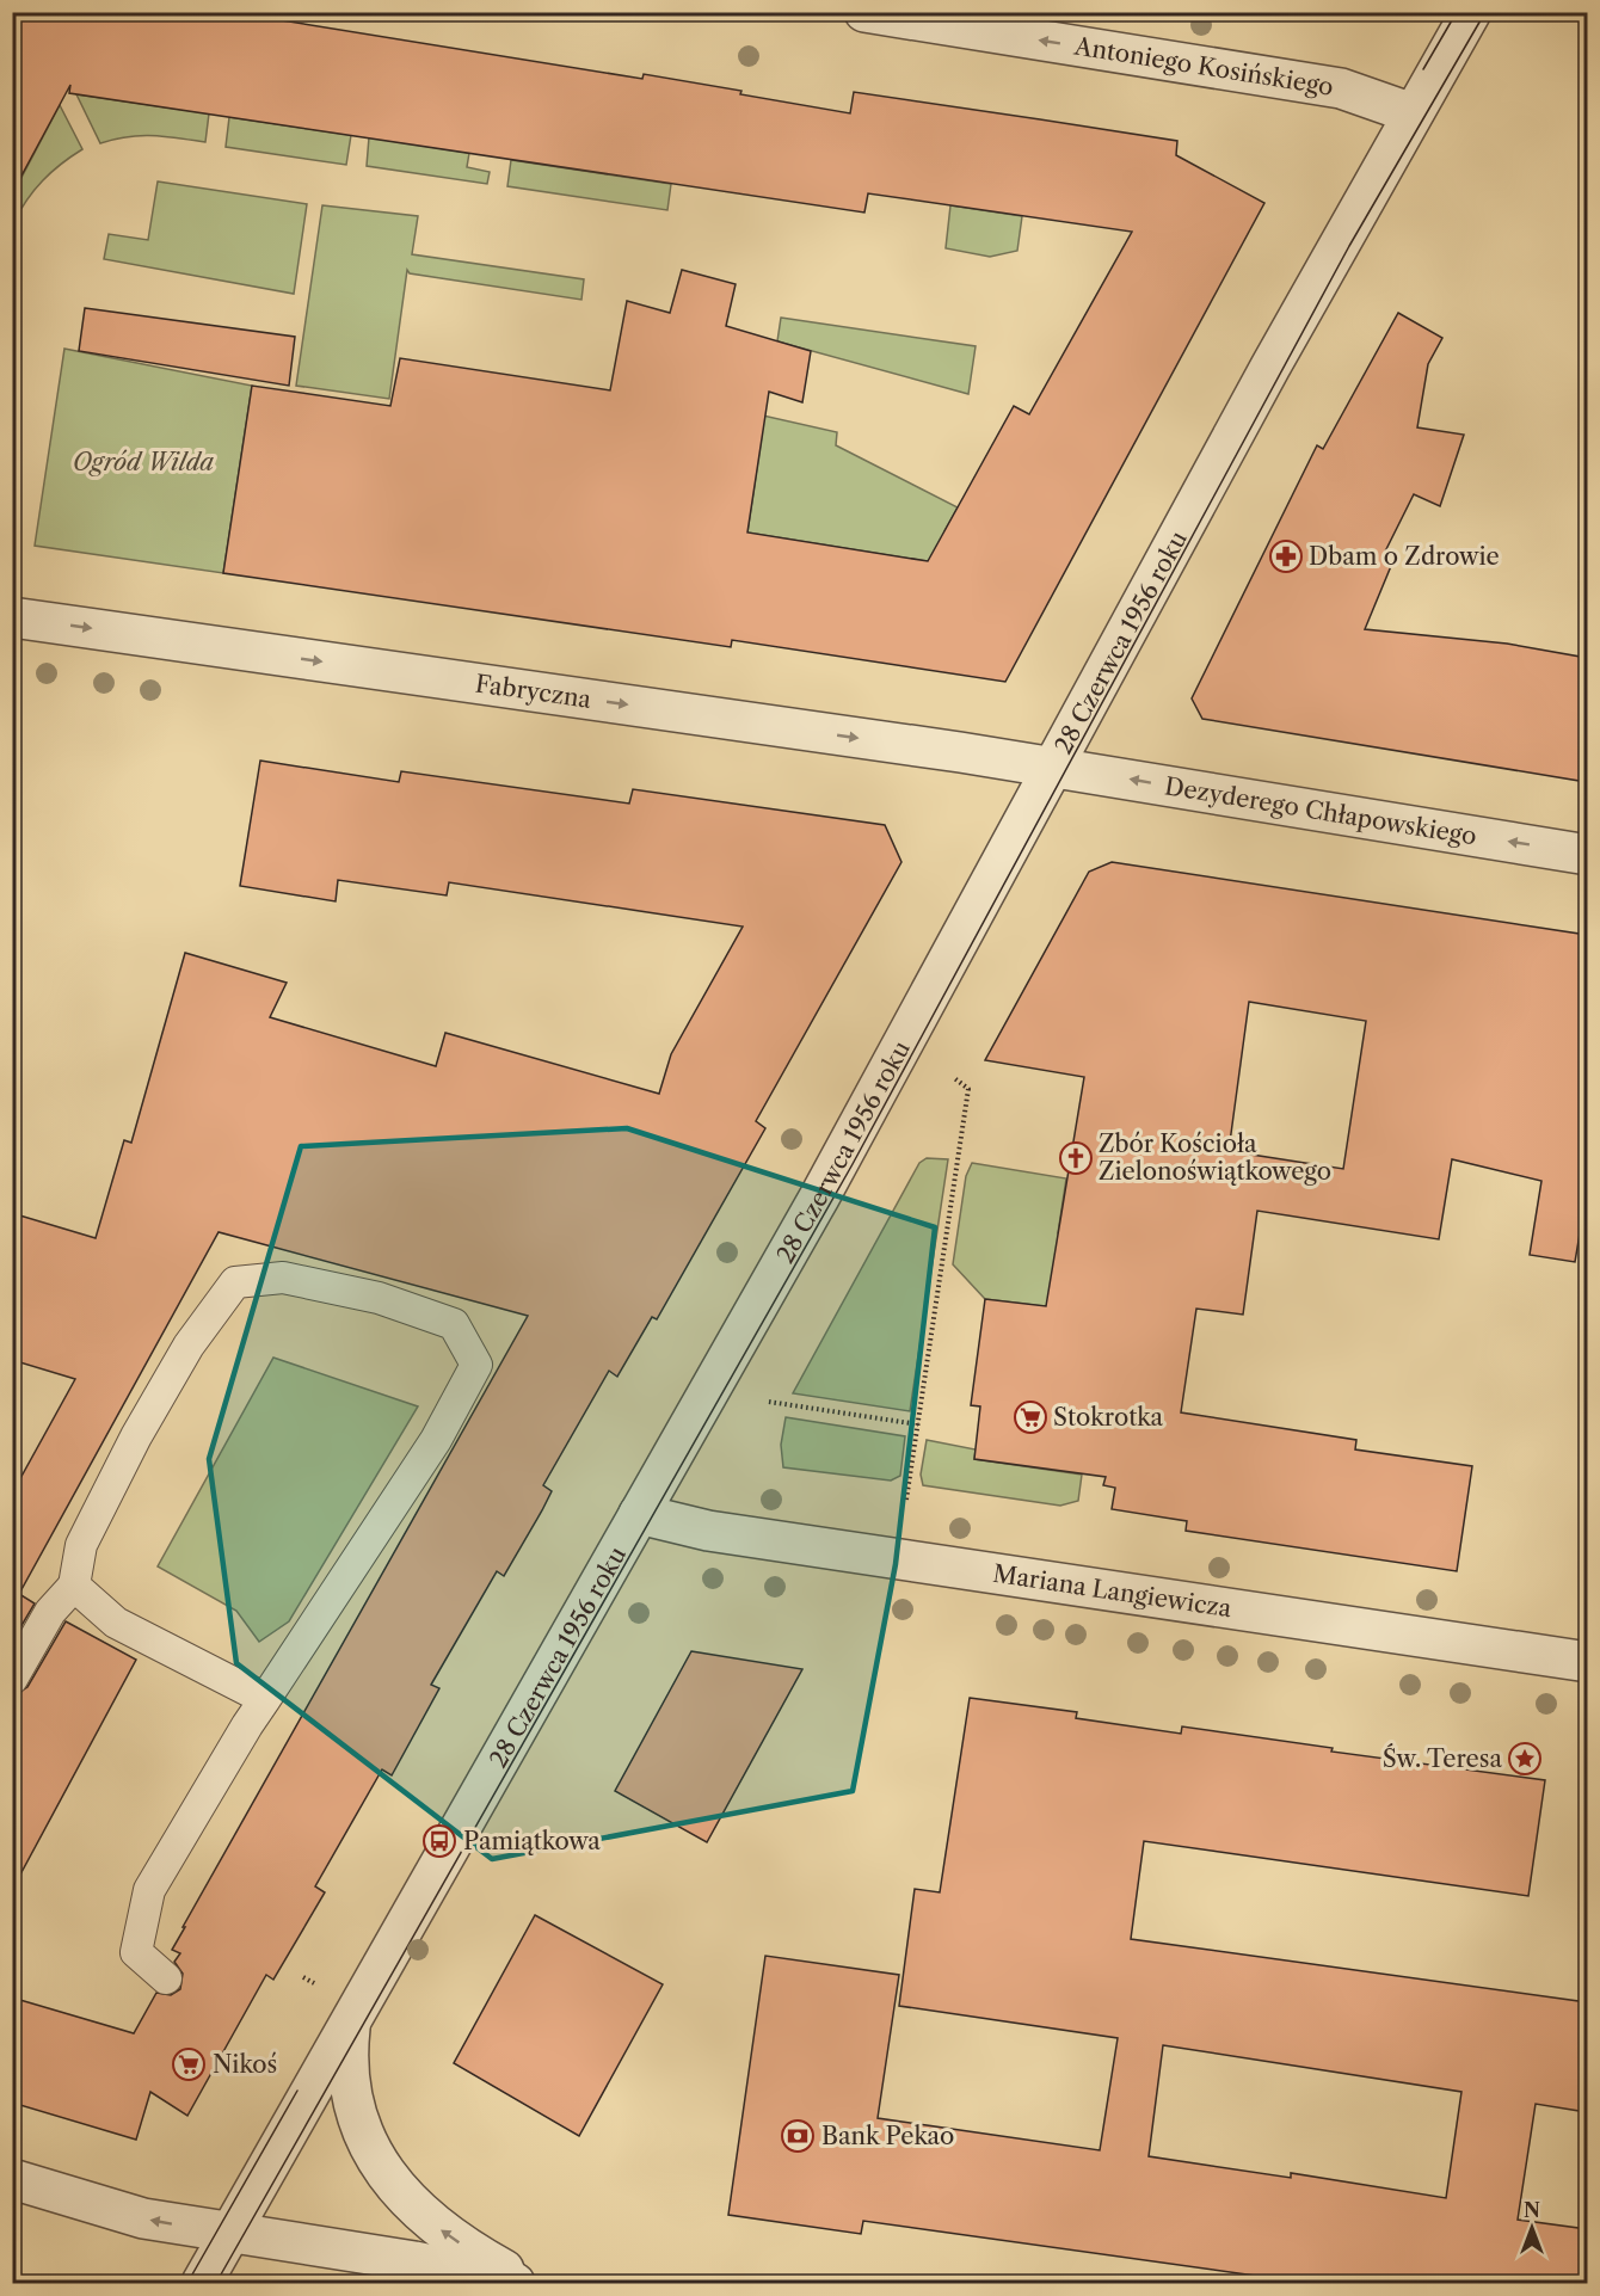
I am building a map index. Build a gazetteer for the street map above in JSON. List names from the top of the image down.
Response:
{
  "streets": {
    "street": [
      "Antoniego Kosińskiego",
      "28 Czerwca 1956 roku",
      "Fabryczna",
      "Dezyderego Chłapowskiego",
      "Mariana Langiewicza"
    ]
  },
  "crossings": [
    ["Antoniego Kosińskiego", "28 Czerwca 1956 roku"],
    ["28 Czerwca 1956 roku", "Fabryczna"],
    ["28 Czerwca 1956 roku", "Dezyderego Chłapowskiego"],
    ["28 Czerwca 1956 roku", "Mariana Langiewicza"],
    ["Fabryczna", "Dezyderego Chłapowskiego"]
  ],
  "one_way": ["Antoniego Kosińskiego", "Fabryczna", "Dezyderego Chłapowskiego"],
  "parks": ["Ogród Wilda"],
  "places": {
    "pharmacy": ["Dbam o Zdrowie"],
    "church": ["Zbór Kościoła Zielonoświątkowego"],
    "supermarket": ["Stokrotka", "Nikoś"],
    "place": ["Św. Teresa"],
    "bus stop": ["Pamiątkowa"],
    "bank": ["Bank Pekao"]
  },
  "north": "top"
}
